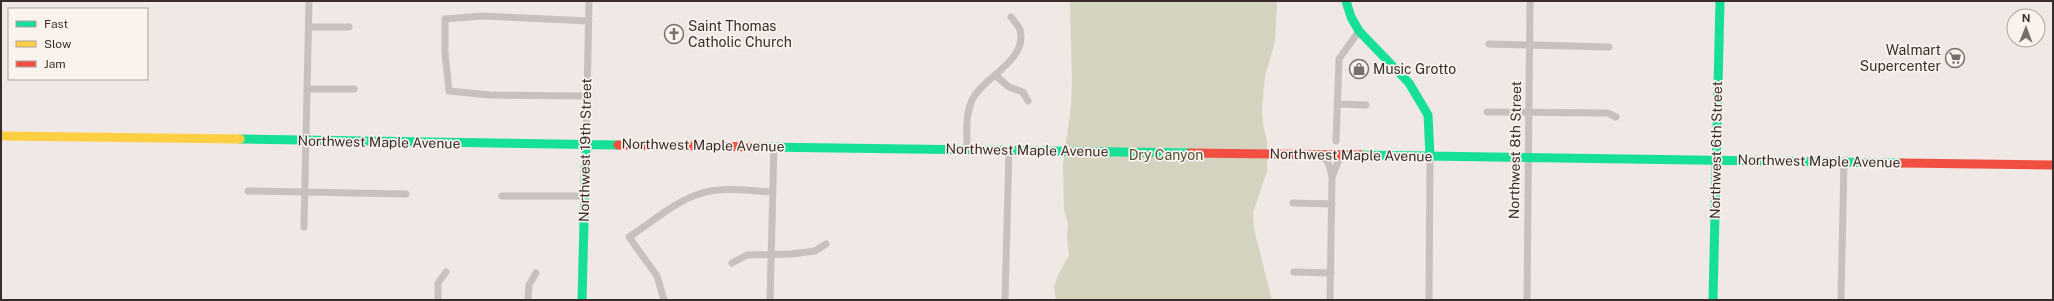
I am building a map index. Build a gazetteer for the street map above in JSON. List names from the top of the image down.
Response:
{
  "streets": {
    "main road": ["Northwest Maple Avenue", "Northwest 19th Street", "Northwest 6th Street"],
    "street": ["Northwest 8th Street"]
  },
  "crossings": [
    ["Northwest Maple Avenue", "Northwest 19th Street"],
    ["Northwest Maple Avenue", "Northwest 8th Street"],
    ["Northwest Maple Avenue", "Northwest 6th Street"]
  ],
  "parks": ["Dry Canyon"],
  "places": {
    "church": ["Saint Thomas Catholic Church"],
    "supermarket": ["Walmart Supercenter"],
    "shop": ["Music Grotto"]
  },
  "legend": ["Fast", "Slow", "Jam"],
  "north": "top"
}
